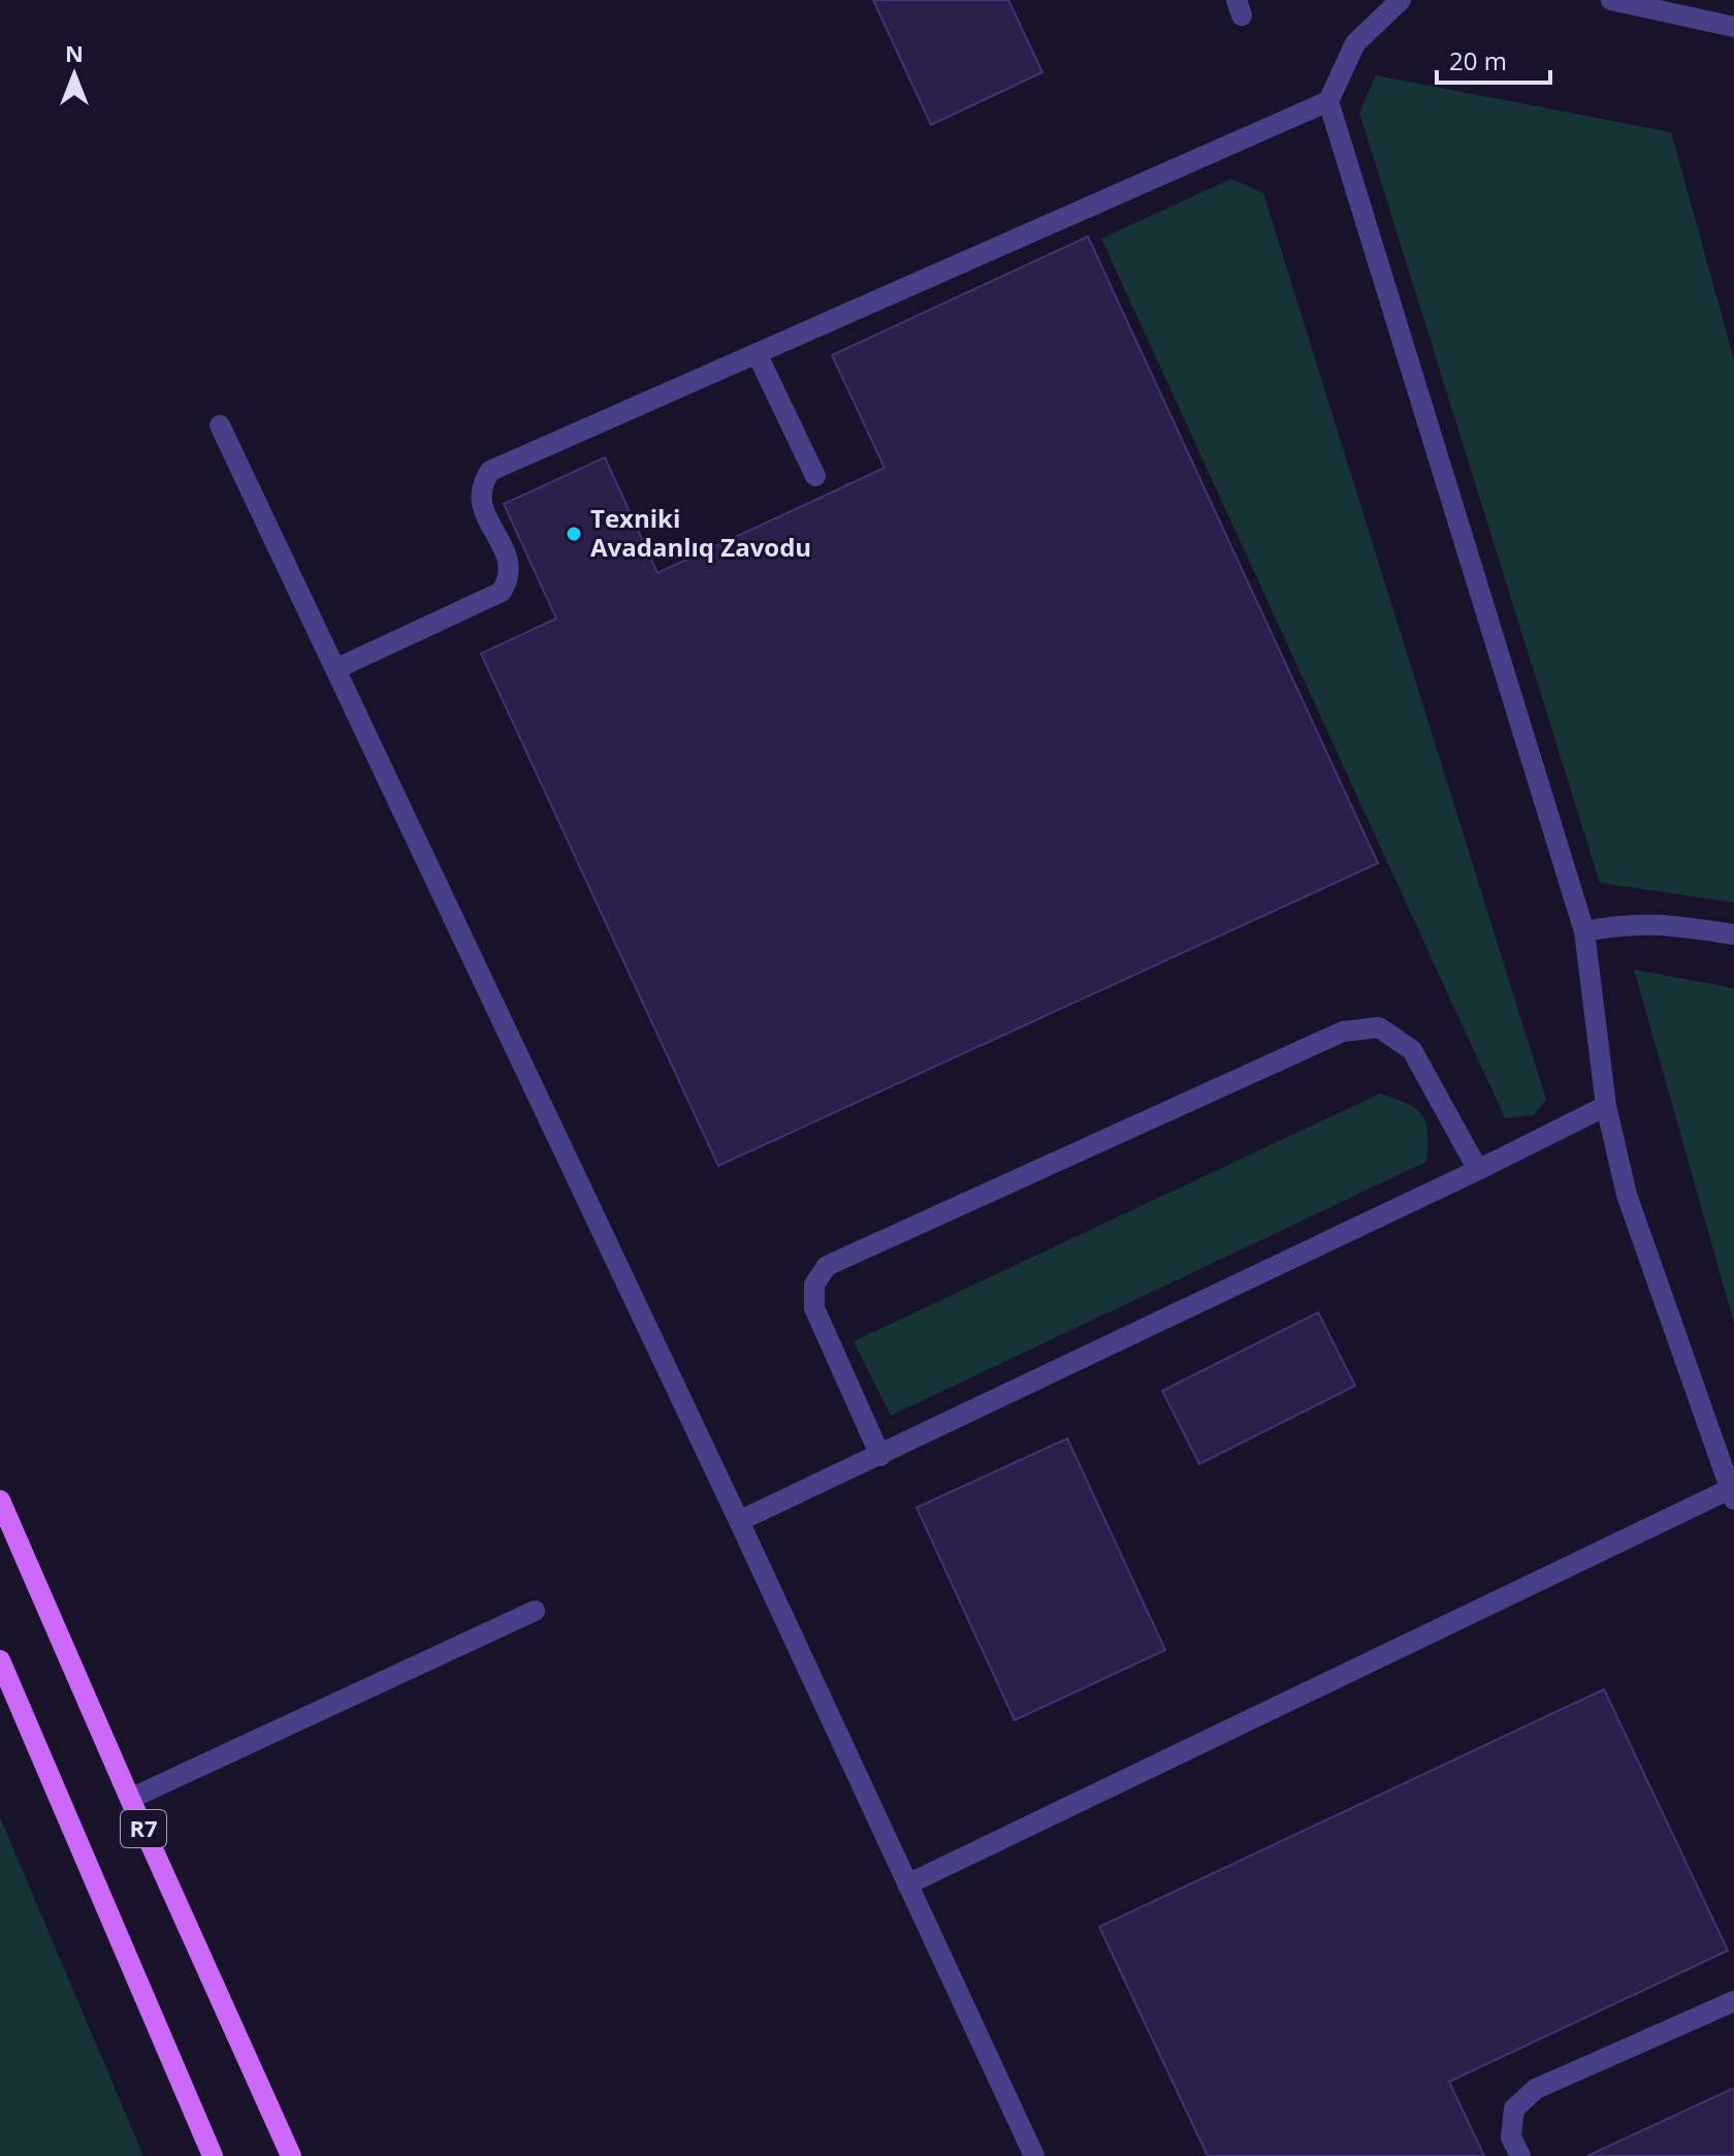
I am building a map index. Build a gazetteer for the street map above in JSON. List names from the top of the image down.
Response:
{
  "streets": {
    "main road": ["R7"]
  },
  "places": ["Texniki Avadanlıq Zavodu"],
  "scale_bar": "20 m",
  "north": "top"
}
